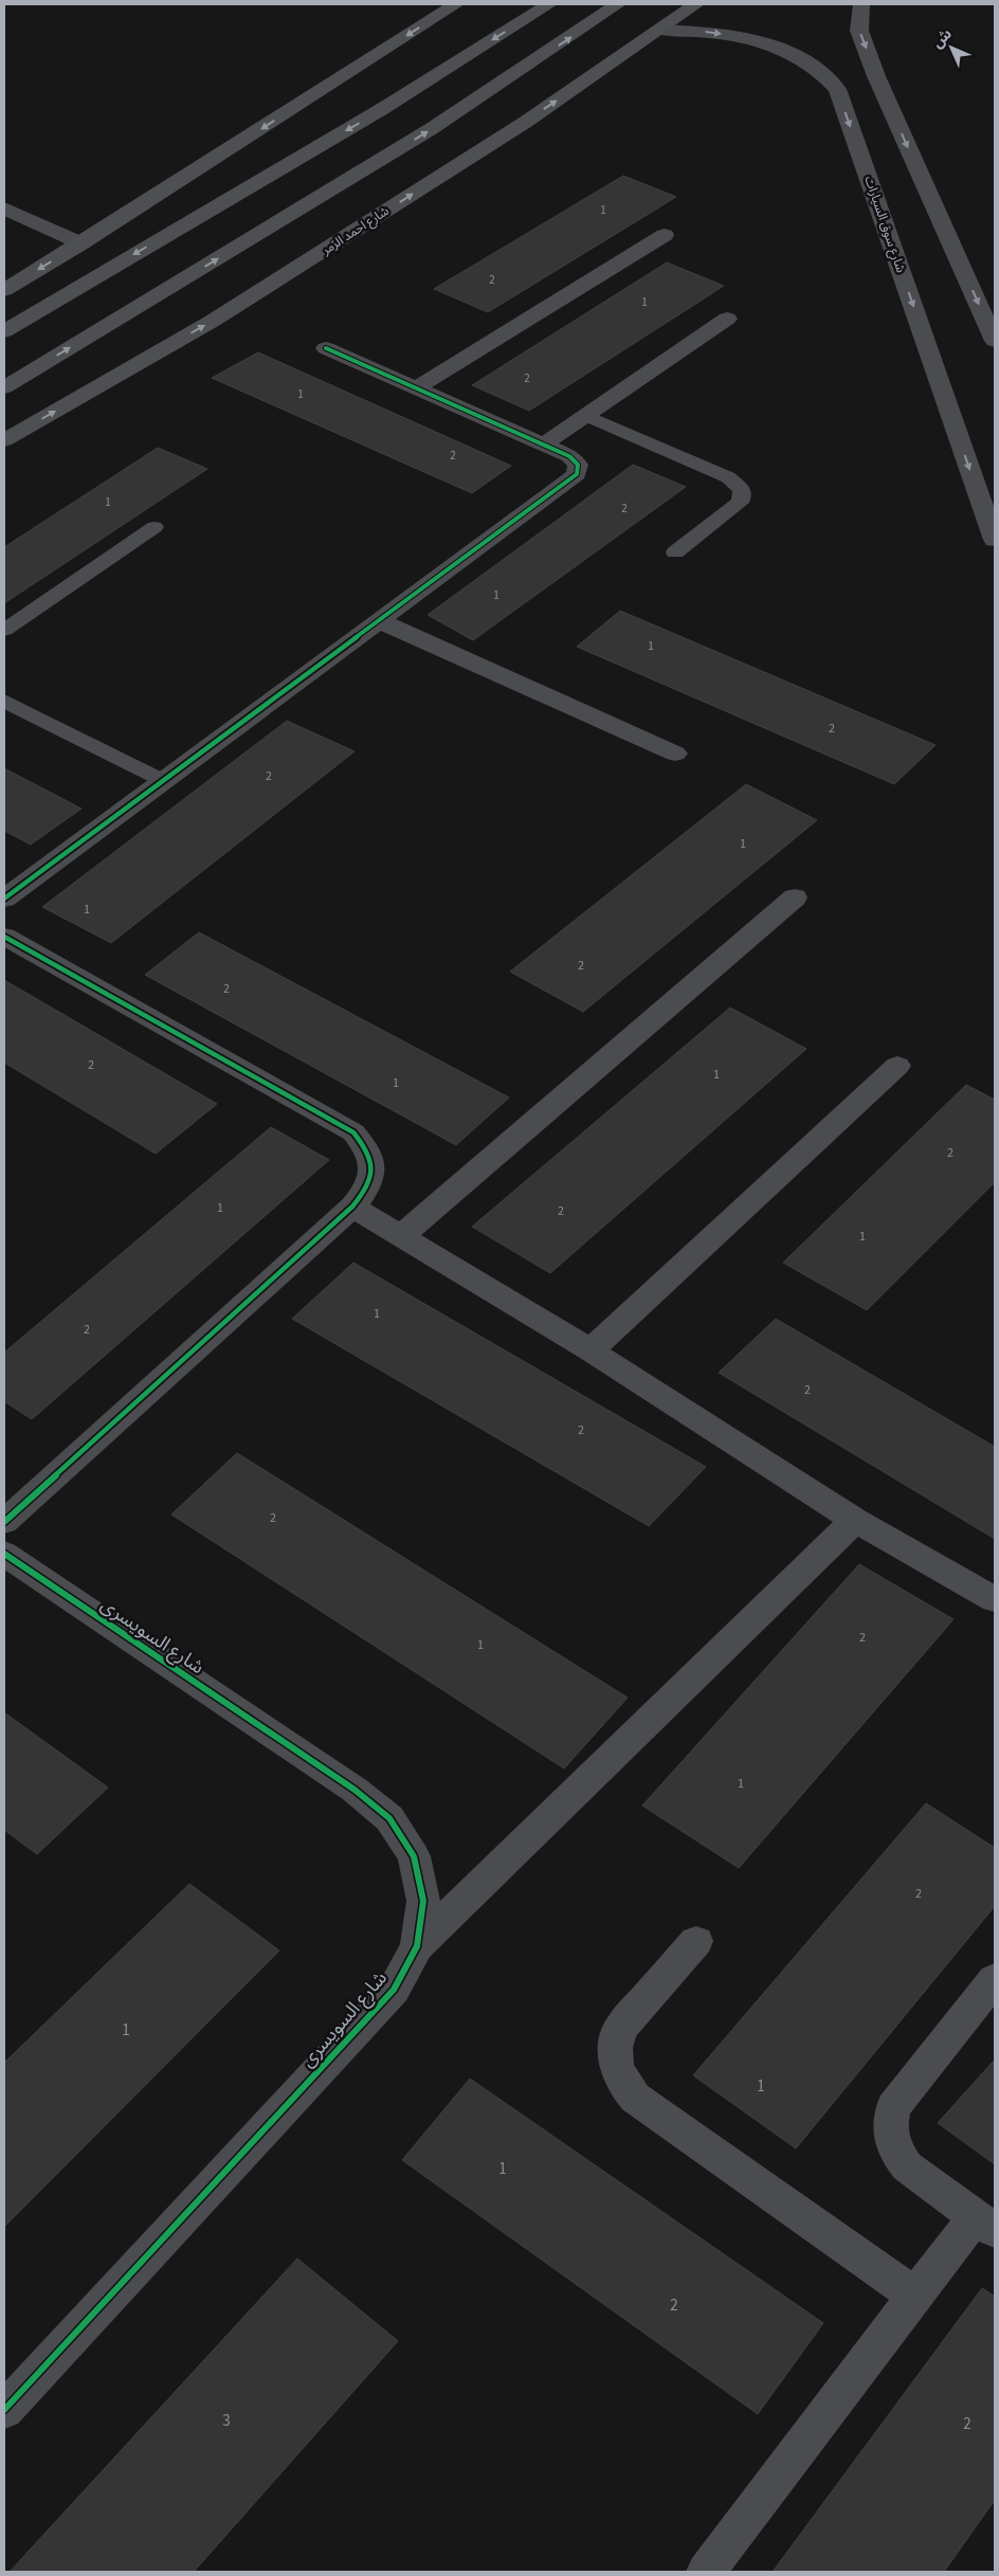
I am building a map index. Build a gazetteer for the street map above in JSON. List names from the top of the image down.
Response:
{
  "streets": {
    "main road": ["شارع احمد الزمر"],
    "street": ["شارع سوق السيارات", "شارع السويسرى"]
  },
  "crossings": [
    ["شارع سوق السيارات", "شارع احمد الزمر"]
  ],
  "house_numbers": [
    "1",
    "2",
    "1",
    "2",
    "1",
    "2",
    "1",
    "2",
    "1",
    "1",
    "2",
    "2",
    "1",
    "1",
    "2",
    "2",
    "2",
    "1",
    "1",
    "2",
    "1",
    "2",
    "1",
    "1",
    "2",
    "2",
    "2",
    "2",
    "2",
    "1",
    "1",
    "2",
    "1",
    "1",
    "1",
    "2",
    "3",
    "2"
  ],
  "north": "top left"
}
